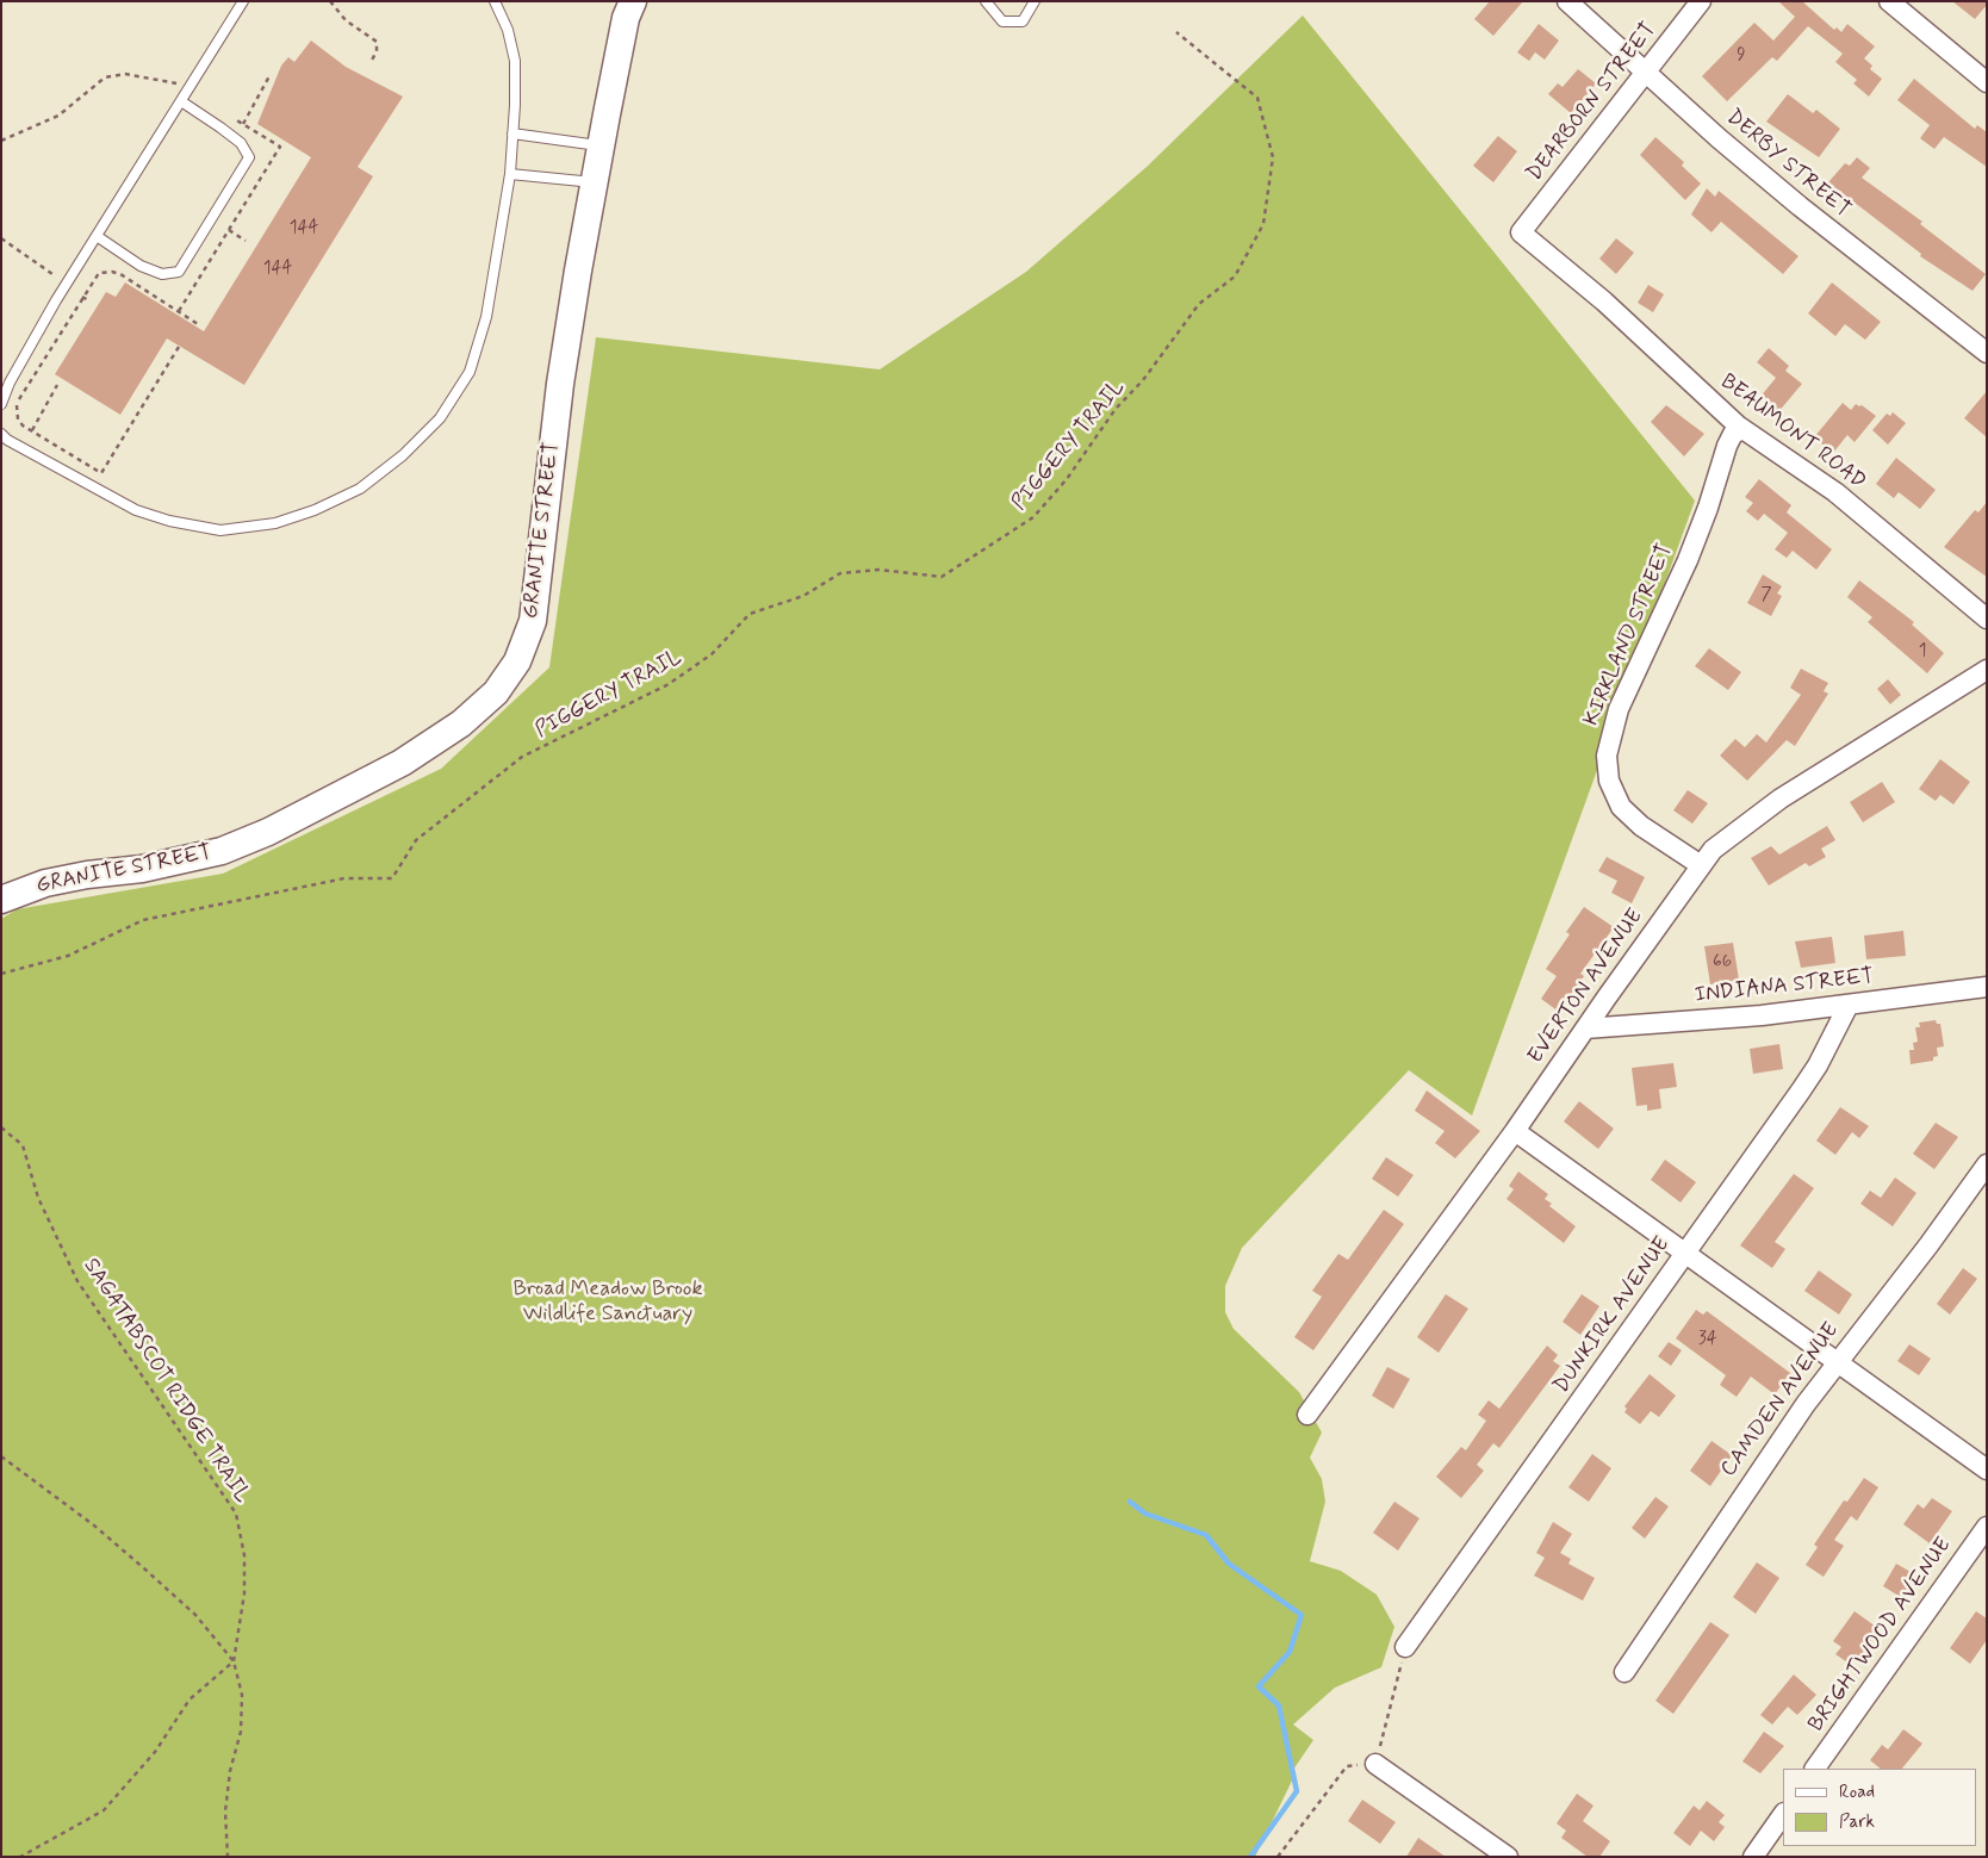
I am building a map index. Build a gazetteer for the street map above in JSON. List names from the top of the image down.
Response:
{
  "streets": {
    "street": [
      "DEARBORN STREET",
      "DERBY STREET",
      "BEAUMONT ROAD",
      "GRANITE STREET",
      "KIRKLAND STREET",
      "EVERTON AVENUE",
      "INDIANA STREET",
      "DUNKIRK AVENUE",
      "CAMDEN AVENUE",
      "BRIGHTWOOD AVENUE"
    ],
    "path": ["PIGGERY TRAIL", "SAGATABSCOT RIDGE TRAIL"]
  },
  "crossings": [
    ["DEARBORN STREET", "DERBY STREET"],
    ["DEARBORN STREET", "BEAUMONT ROAD"],
    ["BEAUMONT ROAD", "KIRKLAND STREET"],
    ["KIRKLAND STREET", "EVERTON AVENUE"],
    ["EVERTON AVENUE", "INDIANA STREET"],
    ["INDIANA STREET", "DUNKIRK AVENUE"]
  ],
  "parks": ["Broad Meadow Brook Wildlife Sanctuary"],
  "house_numbers": [
    "9",
    "144",
    "144",
    "7",
    "1",
    "66",
    "34"
  ],
  "legend": ["Road", "Park"]
}
